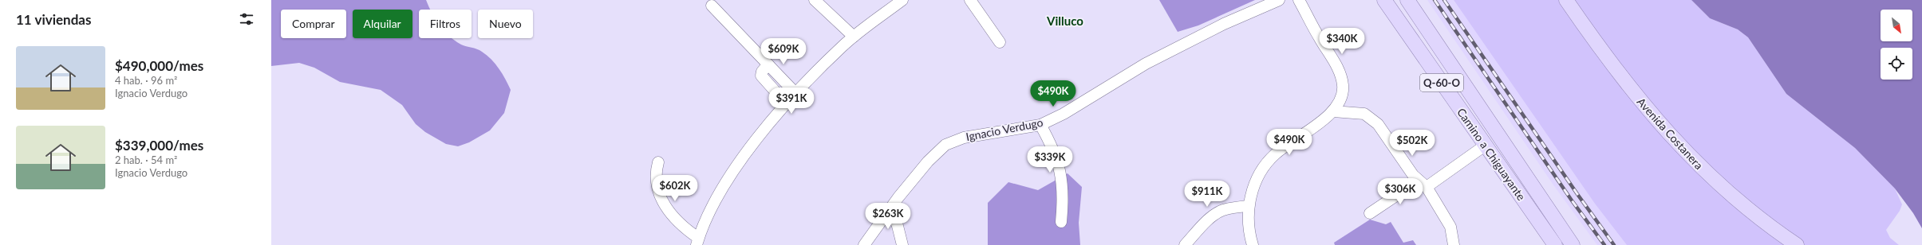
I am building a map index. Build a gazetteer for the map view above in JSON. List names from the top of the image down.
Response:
{
  "streets": {
    "main road": ["Q-60-O", "Avenida Costanera", "Camino a Chiguayante"],
    "street": ["Ignacio Verdugo"]
  },
  "districts": ["Villuco"],
  "north": "bottom right",
  "page": {
    "heading": "11 viviendas",
    "chip": [
      "Comprar",
      "Alquilar",
      "Filtros",
      "Nuevo"
    ],
    "price": [
      "$340K",
      "$609K",
      "$490K",
      "$391K",
      "$490K",
      "$502K",
      "$339K",
      "$602K",
      "$306K",
      "$911K",
      "$263K"
    ],
    "list": [
      {
        "name": "$490,000/mes",
        "note": "4 hab. · 96 m² · Ignacio Verdugo"
      },
      {
        "name": "$339,000/mes",
        "note": "2 hab. · 54 m² · Ignacio Verdugo"
      }
    ]
  }
}
